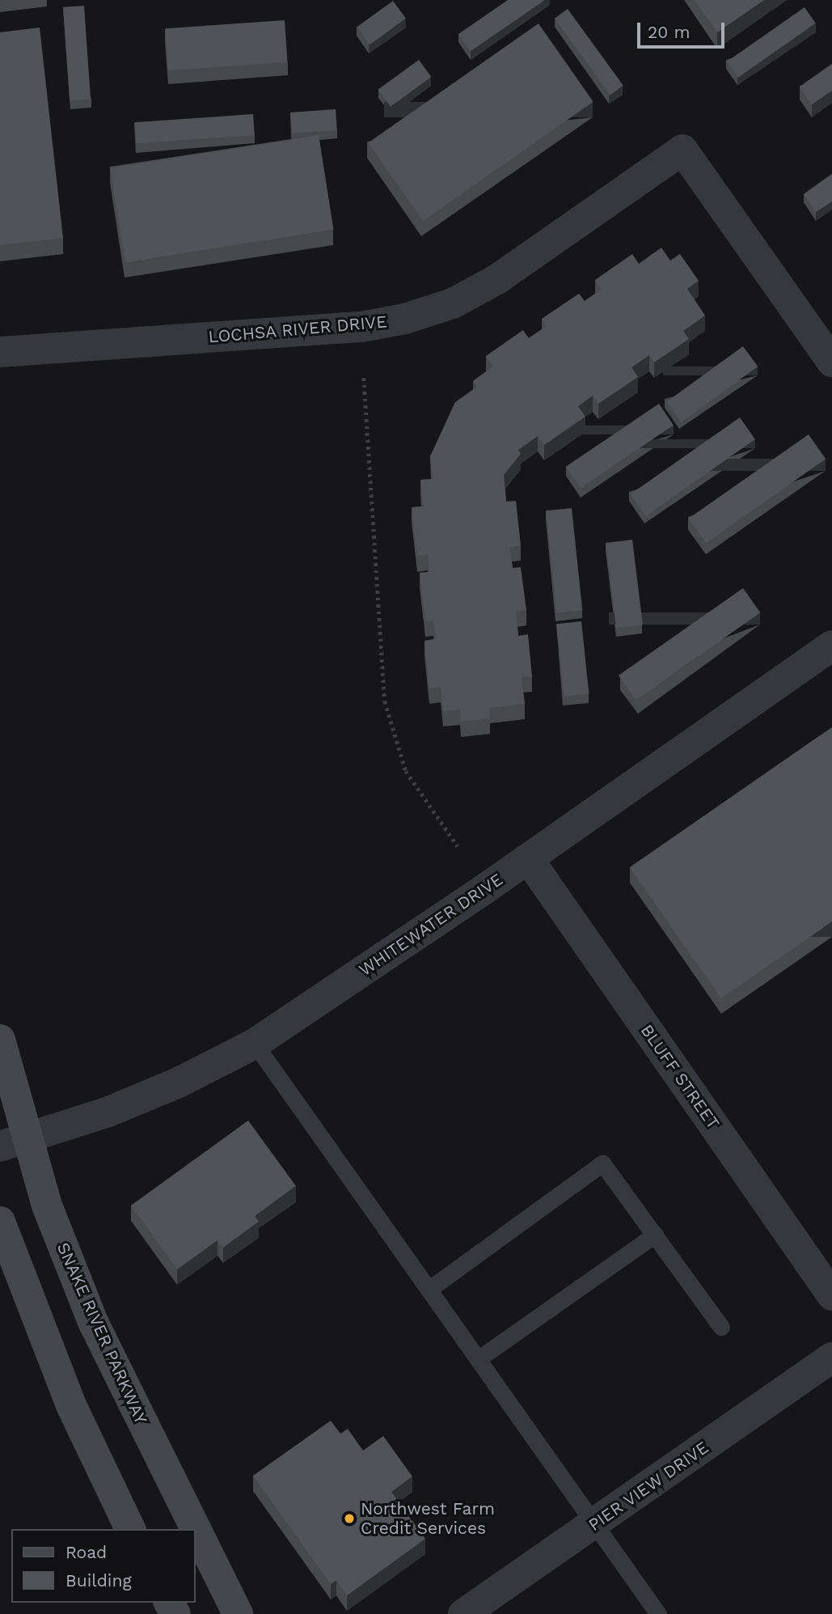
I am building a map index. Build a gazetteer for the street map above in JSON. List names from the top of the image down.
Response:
{
  "streets": {
    "street": [
      "LOCHSA RIVER DRIVE",
      "WHITEWATER DRIVE",
      "BLUFF STREET",
      "SNAKE RIVER PARKWAY",
      "PIER VIEW DRIVE"
    ]
  },
  "crossings": [
    ["WHITEWATER DRIVE", "BLUFF STREET"],
    ["WHITEWATER DRIVE", "SNAKE RIVER PARKWAY"]
  ],
  "places": ["Northwest Farm Credit Services"],
  "legend": ["Road", "Building"],
  "scale_bar": "20 m"
}
